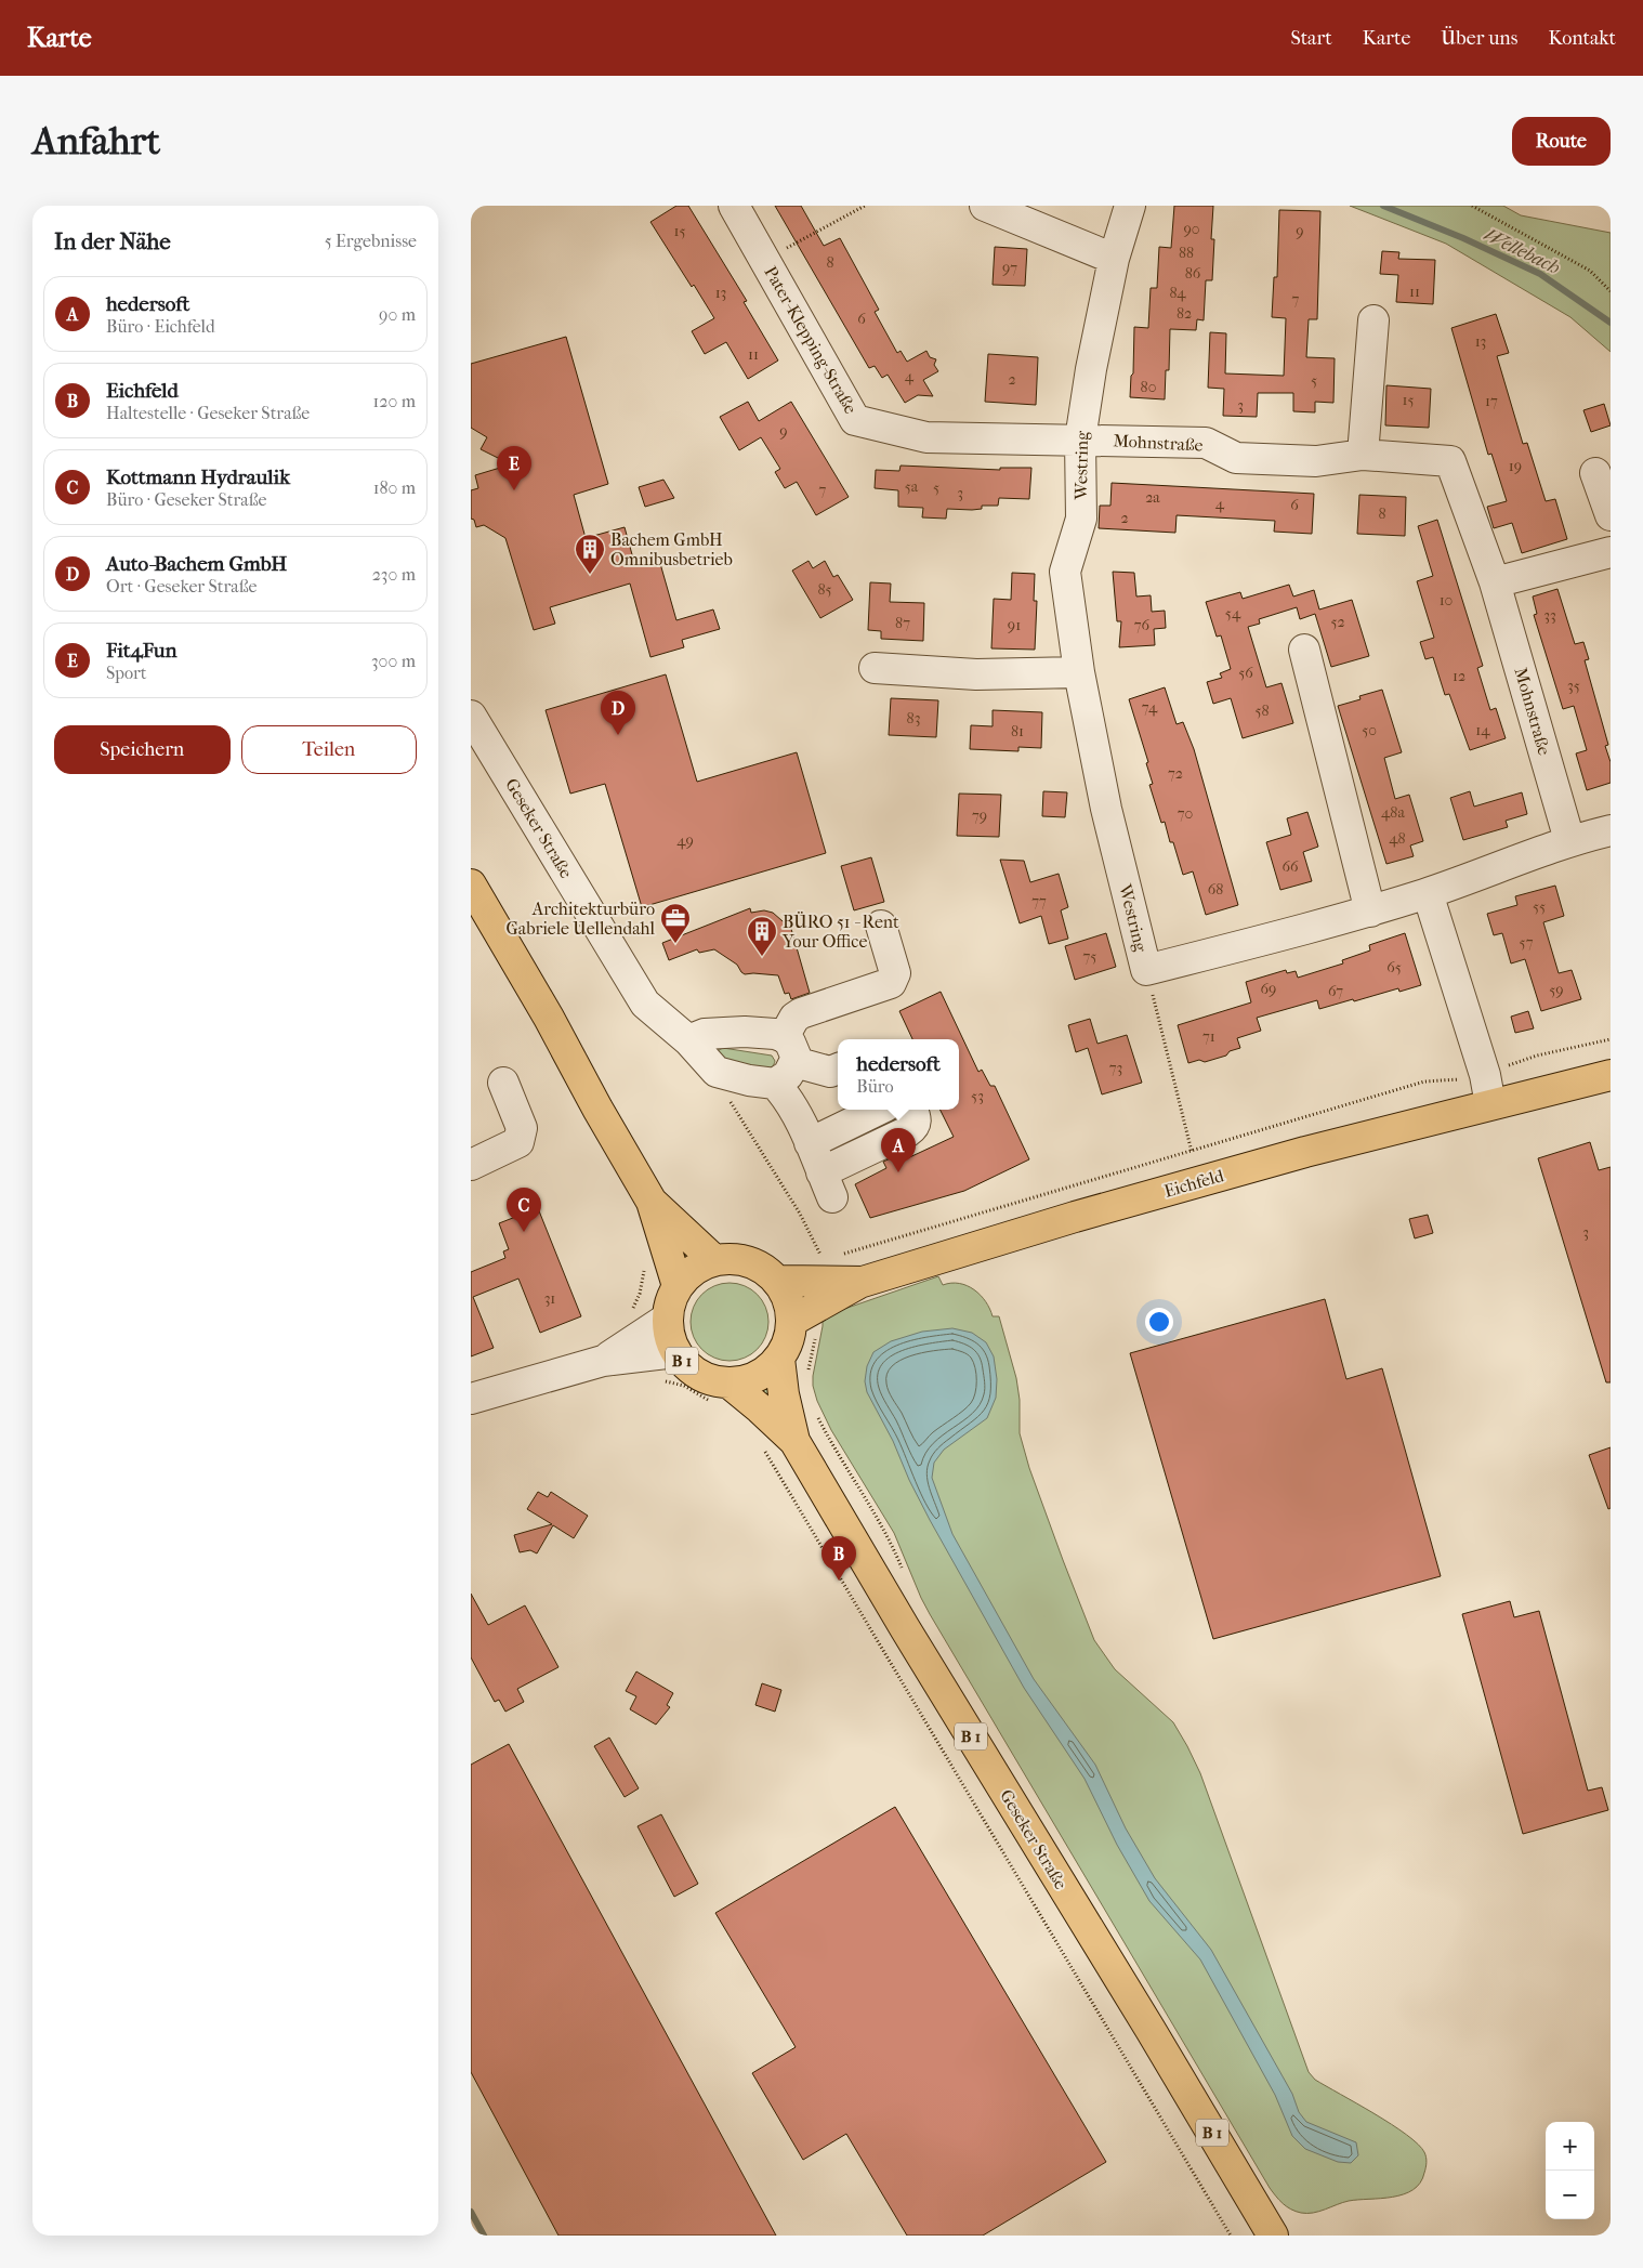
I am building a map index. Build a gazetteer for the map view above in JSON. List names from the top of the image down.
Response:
{
  "streets": {
    "main road": ["Geseker Straße", "Eichfeld", "B 1"],
    "street": ["Pater-Klepping-Straße", "Mohnstraße", "Westring"]
  },
  "crossings": [
    ["Pater-Klepping-Straße", "Mohnstraße"],
    ["Pater-Klepping-Straße", "Westring"],
    ["Mohnstraße", "Westring"],
    ["Geseker Straße", "Eichfeld"],
    ["Geseker Straße", "B 1"],
    ["Eichfeld", "B 1"]
  ],
  "water": ["Wellebach"],
  "places": {
    "building": ["Bachem GmbH Omnibusbetrieb", "BÜRO 51 - Rent Your Office"],
    "office": ["Architekturbüro Gabriele Uellendahl"]
  },
  "house_numbers": [
    "90",
    "15",
    "9",
    "88",
    "8",
    "97",
    "86",
    "11",
    "13",
    "84",
    "7",
    "82",
    "6",
    "13",
    "11",
    "4",
    "2",
    "5",
    "80",
    "15",
    "17",
    "3",
    "9",
    "19",
    "5a",
    "5",
    "7",
    "3",
    "2a",
    "4",
    "6",
    "8",
    "2",
    "85",
    "10",
    "54",
    "33",
    "52",
    "87",
    "91",
    "76",
    "56",
    "12",
    "35",
    "74",
    "58",
    "83",
    "50",
    "14",
    "81",
    "72",
    "48a",
    "70",
    "79",
    "48",
    "49",
    "66",
    "68",
    "77",
    "55",
    "57",
    "75",
    "65",
    "69",
    "59",
    "67",
    "71",
    "73",
    "53",
    "3",
    "31"
  ],
  "page": {
    "header": "Karte",
    "nav": [
      "Start",
      "Karte",
      "Über uns",
      "Kontakt"
    ],
    "buttons": [
      "Route",
      ["Speichern", "Teilen"]
    ],
    "title": "Anfahrt",
    "heading": ["In der Nähe", "5 Ergebnisse"],
    "list": [
      {
        "mark": "A",
        "name": "hedersoft",
        "note": "Büro · Eichfeld",
        "value": "90 m"
      },
      {
        "mark": "B",
        "name": "Eichfeld",
        "note": "Haltestelle · Geseker Straße",
        "value": "120 m"
      },
      {
        "mark": "C",
        "name": "Kottmann Hydraulik",
        "note": "Büro · Geseker Straße",
        "value": "180 m"
      },
      {
        "mark": "D",
        "name": "Auto-Bachem GmbH",
        "note": "Ort · Geseker Straße",
        "value": "230 m"
      },
      {
        "mark": "E",
        "name": "Fit4Fun",
        "note": "Sport",
        "value": "300 m"
      }
    ],
    "pins": [
      "E",
      "D",
      "A",
      "C",
      "B"
    ],
    "popup": ["hedersoft", "Büro"],
    "map_buttons": ["+", "−"]
  }
}
